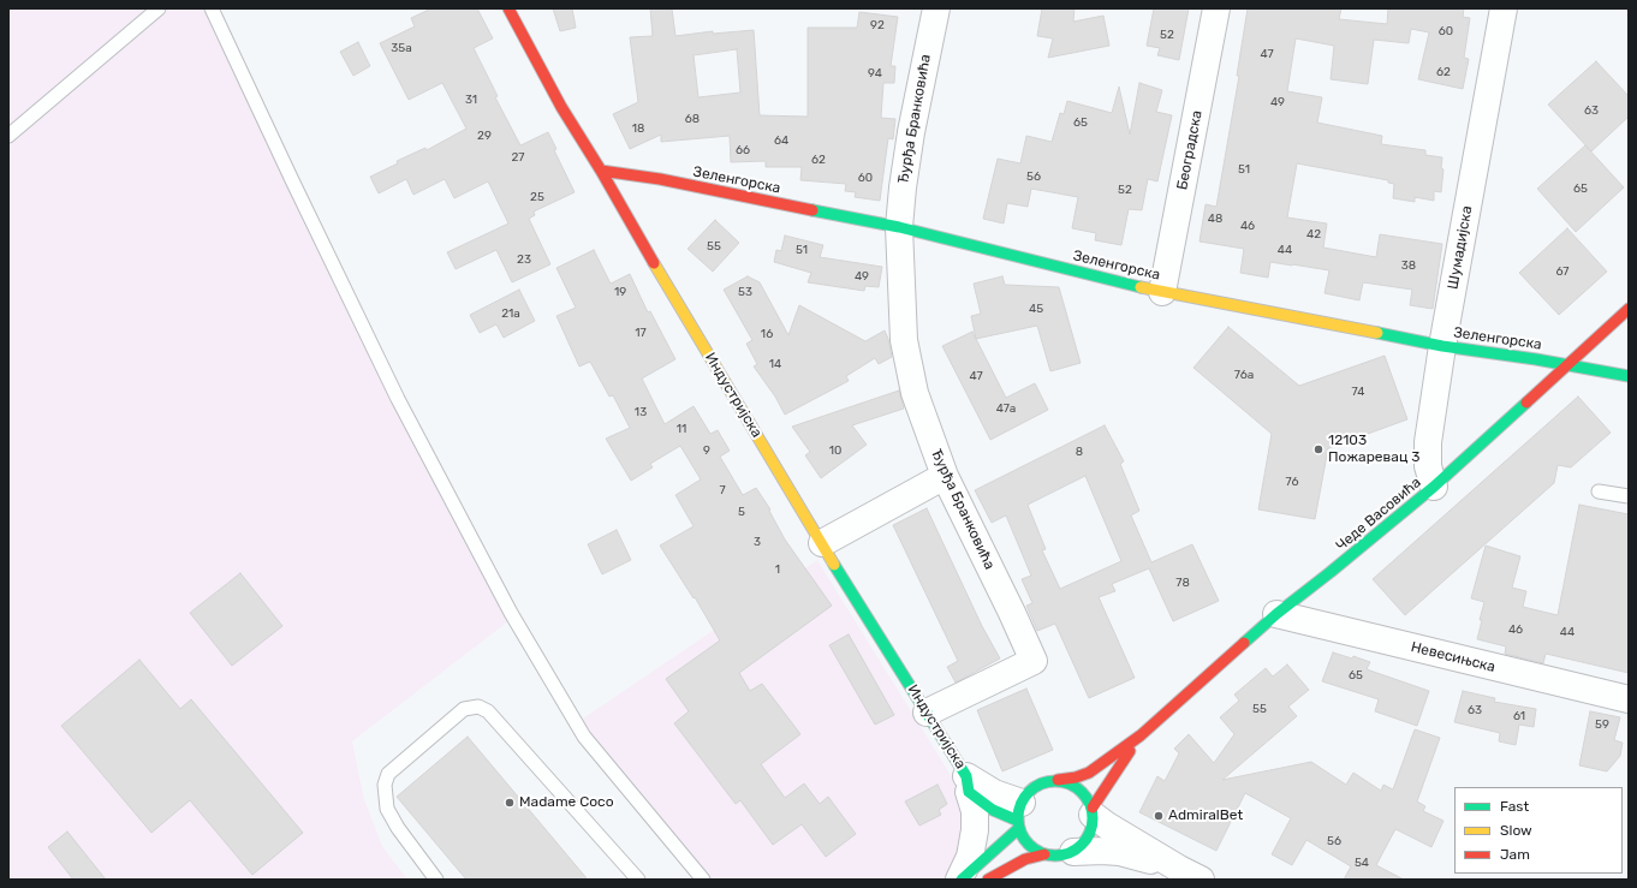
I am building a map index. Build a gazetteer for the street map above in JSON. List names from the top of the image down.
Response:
{
  "streets": {
    "street": [
      "Ђурђа Бранковића",
      "Београдска",
      "Зеленгорска",
      "Шумадијска",
      "Индустријска",
      "Чеде Васовића",
      "Невесињска"
    ]
  },
  "crossings": [
    ["Ђурђа Бранковића", "Зеленгорска"],
    ["Ђурђа Бранковића", "Индустријска"],
    ["Београдска", "Зеленгорска"],
    ["Зеленгорска", "Шумадијска"],
    ["Зеленгорска", "Индустријска"],
    ["Зеленгорска", "Чеде Васовића"],
    ["Шумадијска", "Чеде Васовића"],
    ["Индустријска", "Чеде Васовића"],
    ["Чеде Васовића", "Невесињска"]
  ],
  "places": ["12103 Пожаревац 3", "Madame Coco", "AdmiralBet"],
  "house_numbers": [
    "92",
    "60",
    "52",
    "35a",
    "47",
    "62",
    "94",
    "31",
    "49",
    "63",
    "68",
    "65",
    "18",
    "29",
    "64",
    "66",
    "27",
    "62",
    "51",
    "56",
    "60",
    "65",
    "52",
    "25",
    "48",
    "46",
    "42",
    "55",
    "51",
    "44",
    "23",
    "38",
    "67",
    "49",
    "19",
    "53",
    "45",
    "21a",
    "17",
    "16",
    "14",
    "76a",
    "47",
    "74",
    "47a",
    "13",
    "11",
    "9",
    "10",
    "8",
    "76",
    "7",
    "5",
    "3",
    "1",
    "78",
    "46",
    "44",
    "65",
    "55",
    "63",
    "61",
    "59",
    "56",
    "54"
  ],
  "legend": ["Fast", "Slow", "Jam"]
}
